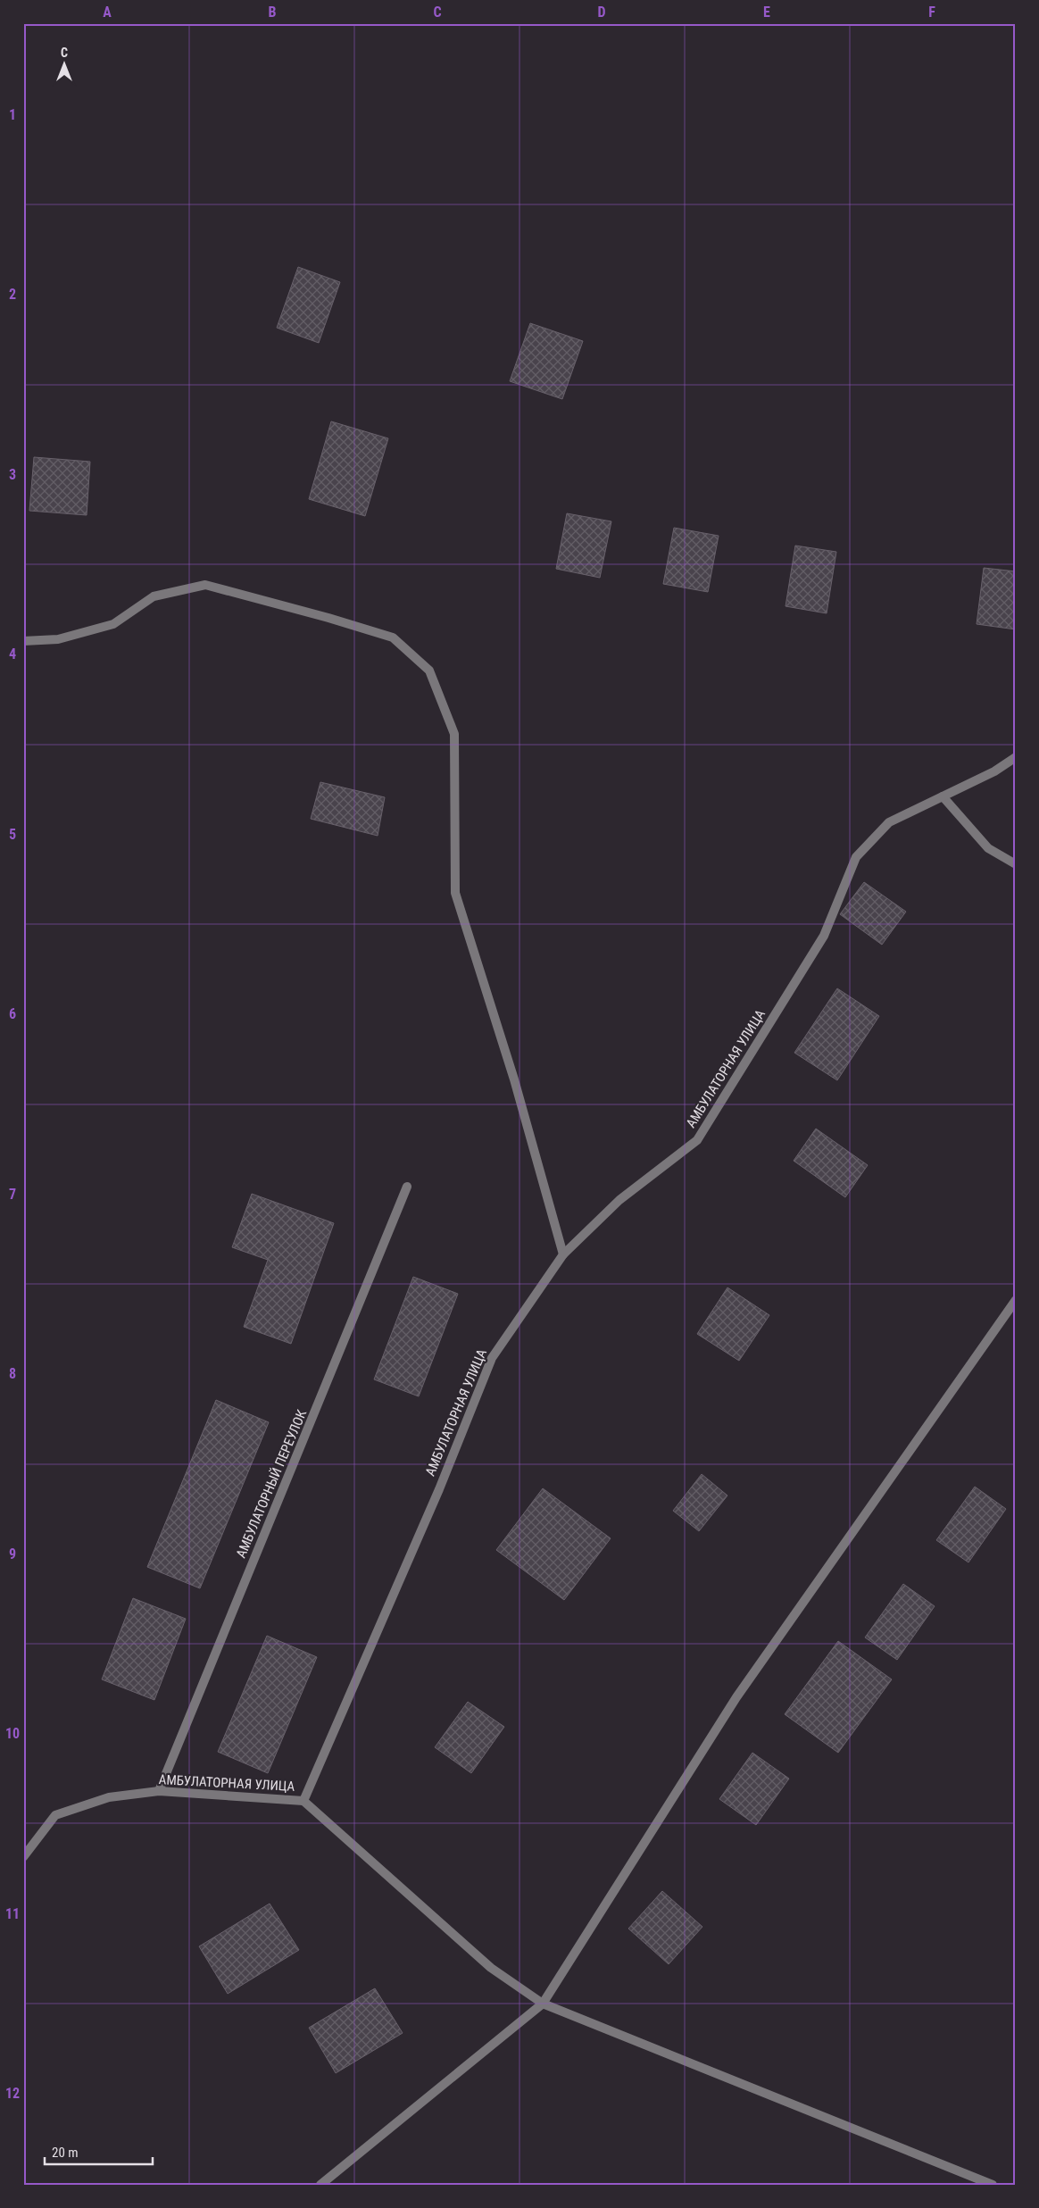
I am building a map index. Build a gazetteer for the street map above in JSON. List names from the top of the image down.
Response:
{
  "streets": {
    "street": ["АМБУЛАТОРНАЯ УЛИЦА", "АМБУЛАТОРНЫЙ ПЕРЕУЛОК"]
  },
  "crossings": [
    ["АМБУЛАТОРНАЯ УЛИЦА", "АМБУЛАТОРНЫЙ ПЕРЕУЛОК"]
  ],
  "scale_bar": "20 m",
  "north": "top",
  "grid": {
    "columns": [
      "A",
      "B",
      "C",
      "D",
      "E",
      "F"
    ],
    "rows": [
      "1",
      "2",
      "3",
      "4",
      "5",
      "6",
      "7",
      "8",
      "9",
      "10",
      "11",
      "12"
    ]
  }
}
